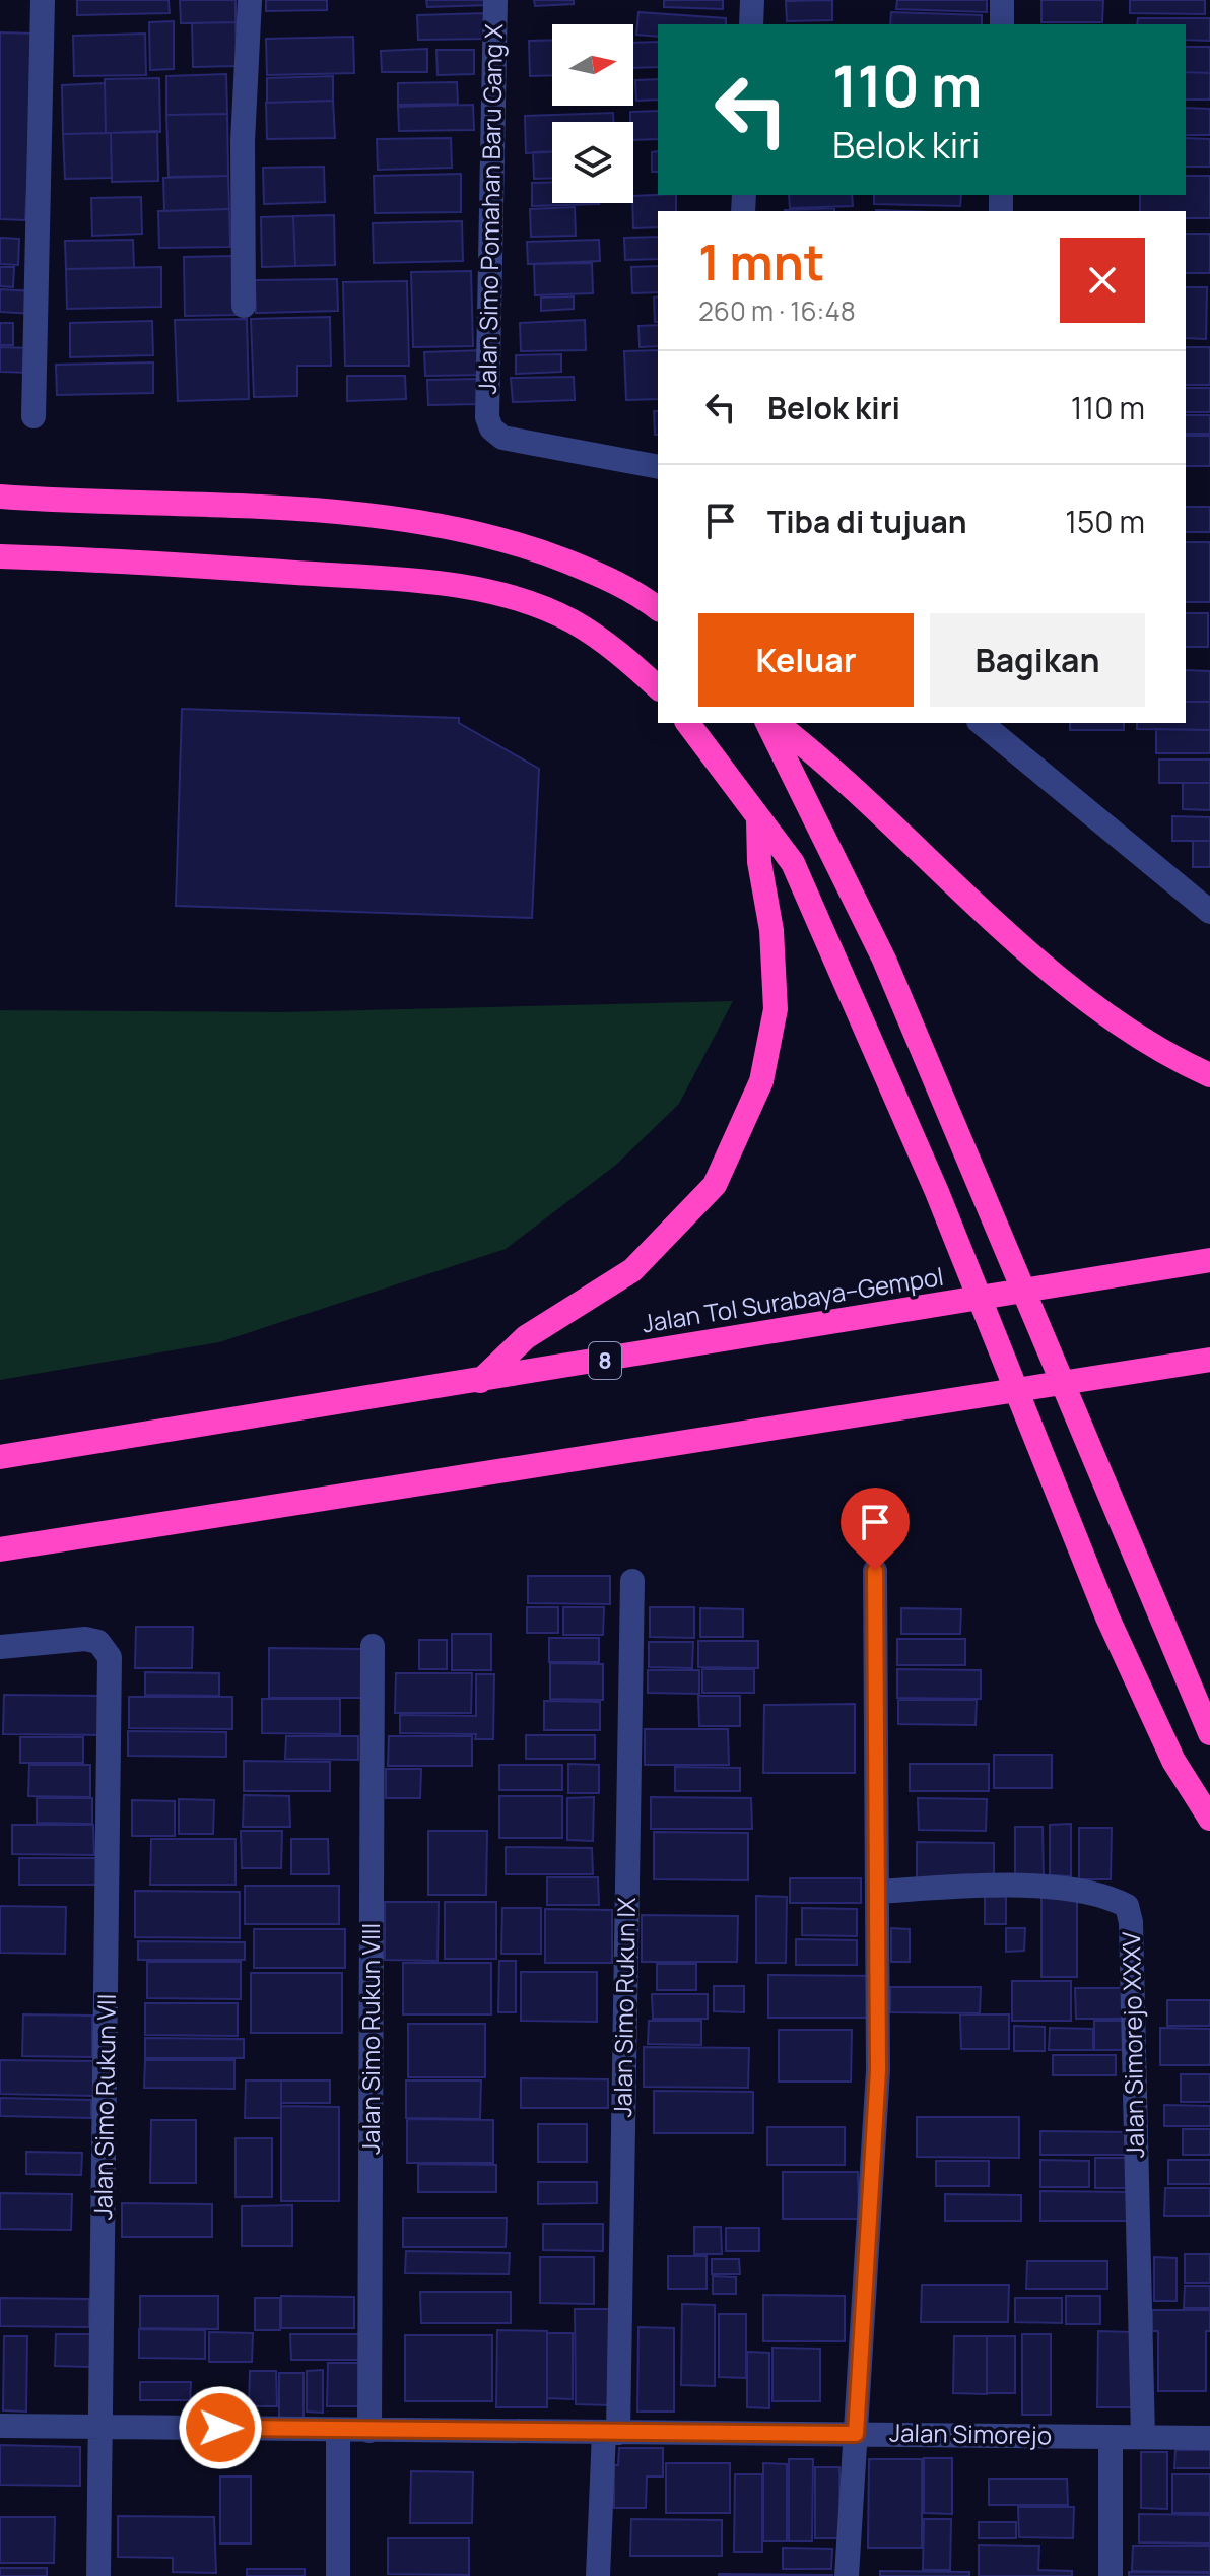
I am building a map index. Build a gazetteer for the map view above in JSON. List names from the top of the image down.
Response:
{
  "streets": {
    "highway": ["Jalan Tol Surabaya–Gempol", "8"],
    "street": [
      "Jalan Simo Pomahan Baru Gang X",
      "Jalan Simo Rukun IX",
      "Jalan Simo Rukun VIII",
      "Jalan Simorejo XXXV",
      "Jalan Simo Rukun VII",
      "Jalan Simorejo"
    ]
  },
  "crossings": [
    ["Jalan Simo Rukun IX", "Jalan Simorejo"],
    ["Jalan Simo Rukun VIII", "Jalan Simorejo"],
    ["Jalan Simorejo XXXV", "Jalan Simorejo"],
    ["Jalan Simo Rukun VII", "Jalan Simorejo"]
  ],
  "north": "right",
  "page": {
    "turn": ["110 m", "Belok kiri"],
    "heading": ["1 mnt", "260 m · 16:48"],
    "list": [
      {
        "name": "Belok kiri",
        "value": "110 m"
      },
      {
        "name": "Tiba di tujuan",
        "value": "150 m"
      }
    ],
    "buttons": ["Keluar", "Bagikan"]
  }
}
